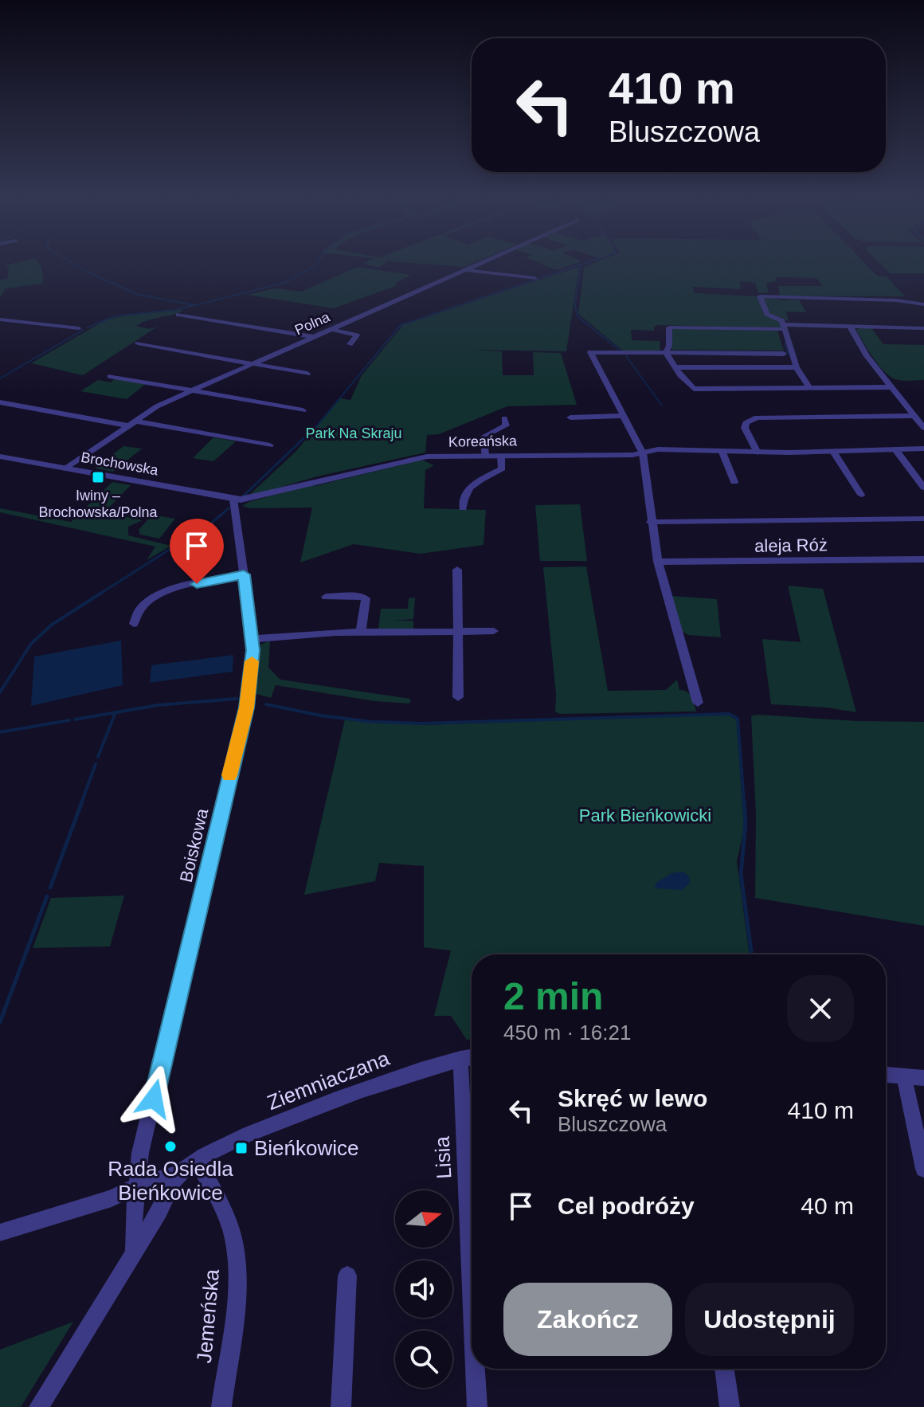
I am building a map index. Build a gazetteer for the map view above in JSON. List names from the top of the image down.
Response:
{
  "streets": {
    "street": [
      "Polna",
      "Koreańska",
      "Brochowska",
      "aleja Róż",
      "Boiskowa",
      "Ziemniaczana",
      "Lisia",
      "Jemeńska"
    ]
  },
  "crossings": [
    ["Polna", "Brochowska"],
    ["Koreańska", "Brochowska"],
    ["Koreańska", "Boiskowa"],
    ["Brochowska", "Boiskowa"],
    ["Ziemniaczana", "Lisia"],
    ["Ziemniaczana", "Jemeńska"]
  ],
  "parks": ["Park Na Skraju", "Park Bieńkowicki"],
  "places": {
    "transit": ["Iwiny – Brochowska/Polna", "Bieńkowice"],
    "other": ["Rada Osiedla Bieńkowice"]
  },
  "north": "right",
  "page": {
    "turn": ["410 m", "Bluszczowa"],
    "heading": ["2 min", "450 m · 16:21"],
    "list": [
      {
        "name": "Skręć w lewo",
        "note": "Bluszczowa",
        "value": "410 m"
      },
      {
        "name": "Cel podróży",
        "value": "40 m"
      }
    ],
    "buttons": ["Zakończ", "Udostępnij"]
  }
}
